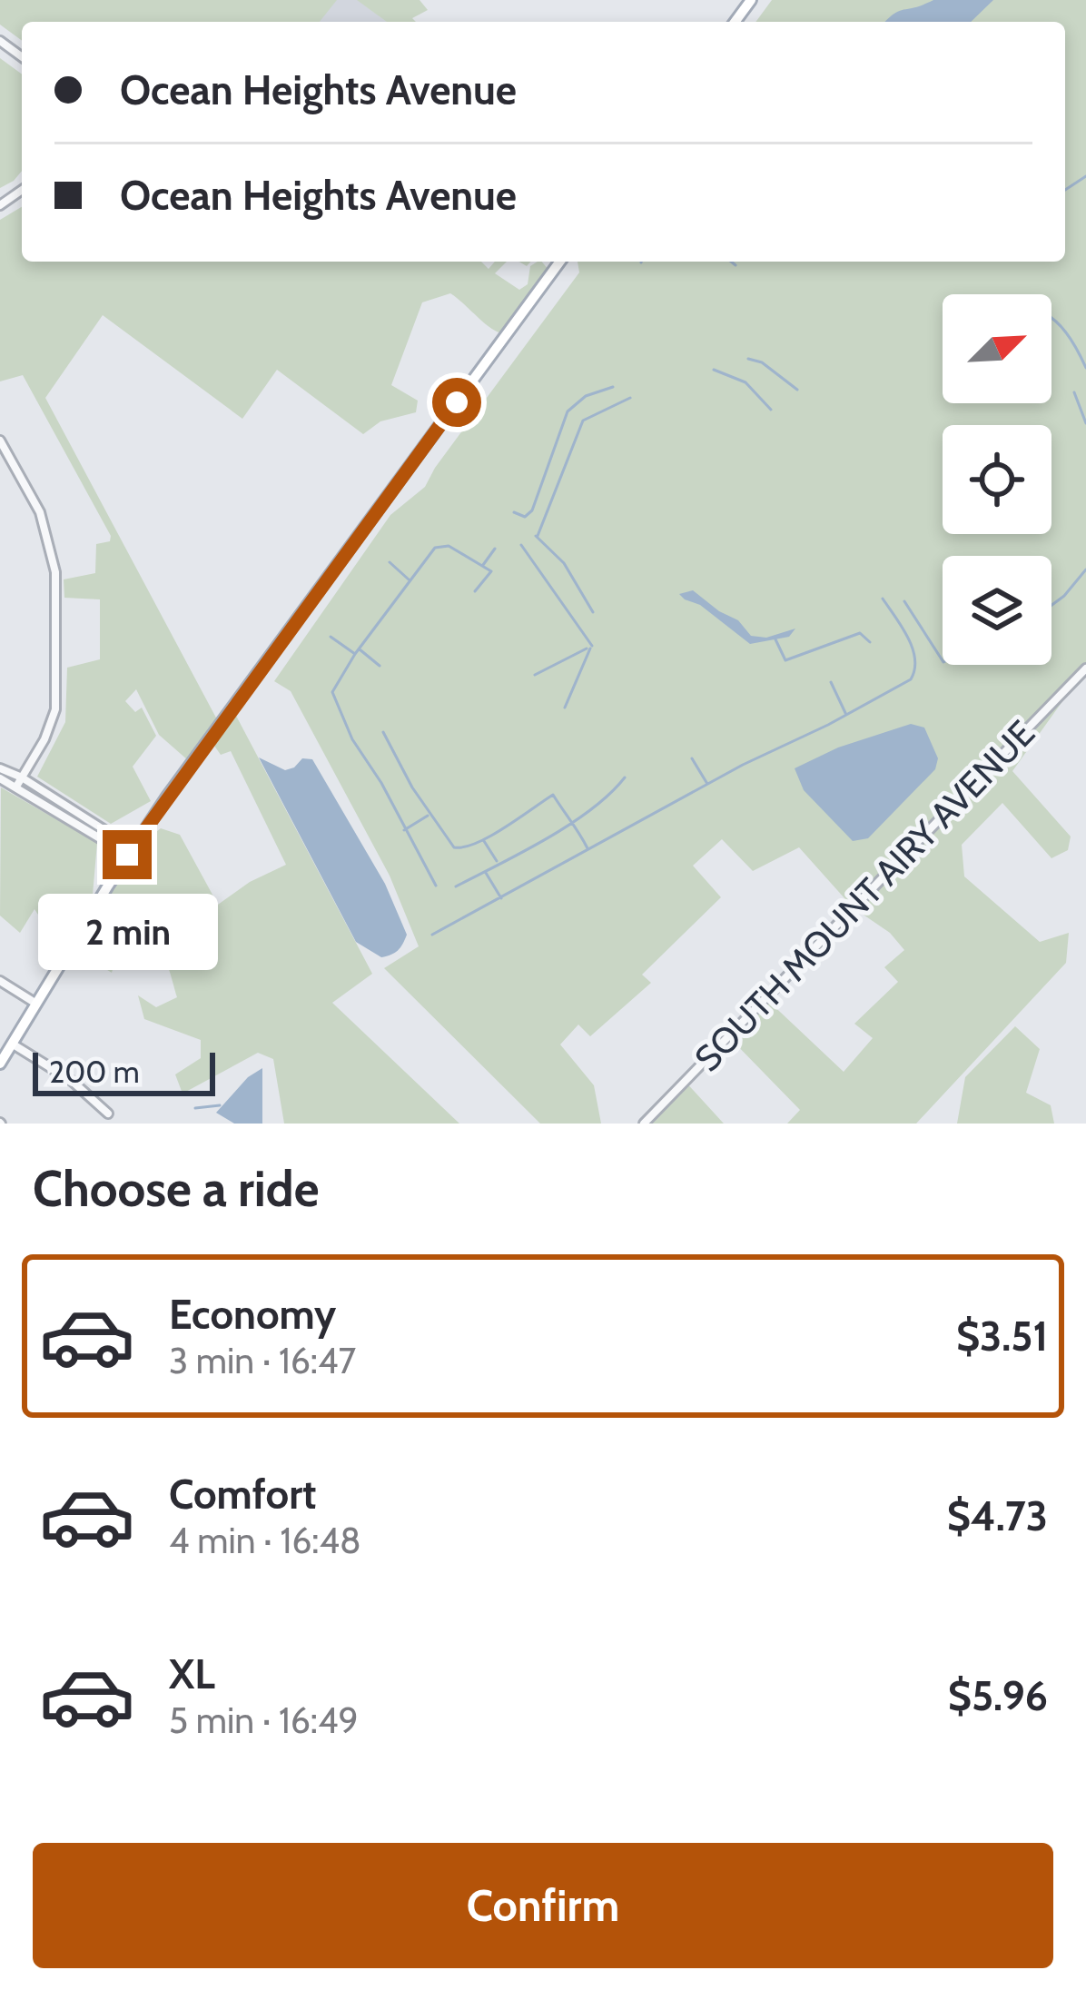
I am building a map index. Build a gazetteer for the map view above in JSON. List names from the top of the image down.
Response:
{
  "streets": {
    "street": ["SOUTH MOUNT AIRY AVENUE"]
  },
  "scale_bar": "200 m",
  "north": "top right",
  "page": {
    "banner": ["Ocean Heights Avenue", "Ocean Heights Avenue"],
    "bubble": "2 min",
    "scale": "200 m",
    "heading": "Choose a ride",
    "list": [
      {
        "name": "Economy",
        "note": "3 min · 16:47",
        "value": "$3.51"
      },
      {
        "name": "Comfort",
        "note": "4 min · 16:48",
        "value": "$4.73"
      },
      {
        "name": "XL",
        "note": "5 min · 16:49",
        "value": "$5.96"
      }
    ],
    "buttons": "Confirm"
  }
}
